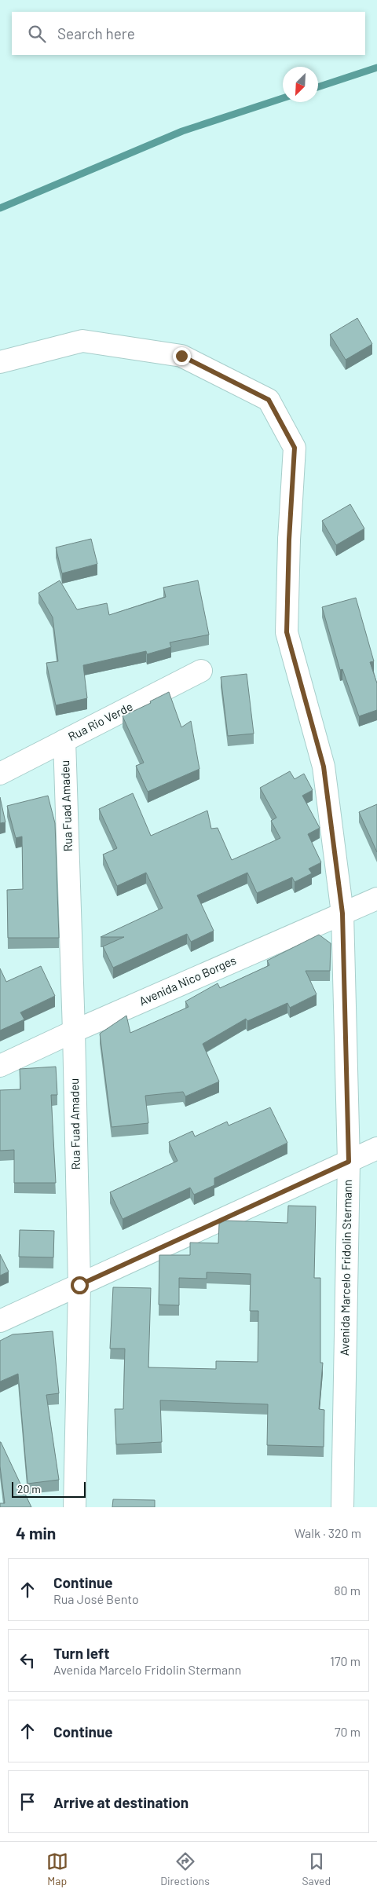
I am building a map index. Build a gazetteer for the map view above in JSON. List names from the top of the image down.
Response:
{
  "streets": {
    "street": [
      "Rua Rio Verde",
      "Rua Fuad Amadeu",
      "Avenida Nico Borges",
      "Avenida Marcelo Fridolin Stermann"
    ]
  },
  "crossings": [
    ["Rua Rio Verde", "Rua Fuad Amadeu"],
    ["Rua Fuad Amadeu", "Avenida Nico Borges"],
    ["Avenida Nico Borges", "Avenida Marcelo Fridolin Stermann"]
  ],
  "scale_bar": "20 m",
  "north": "bottom left",
  "page": {
    "search": "Search here",
    "scale": "20 m",
    "heading": ["4 min", "Walk · 320 m"],
    "list": [
      ["Continue", "Rua José Bento", "80 m"],
      ["Turn left", "Avenida Marcelo Fridolin Stermann", "170 m"],
      ["Continue", "70 m"],
      "Arrive at destination"
    ],
    "nav": ["Map", "Directions", "Saved"]
  }
}
